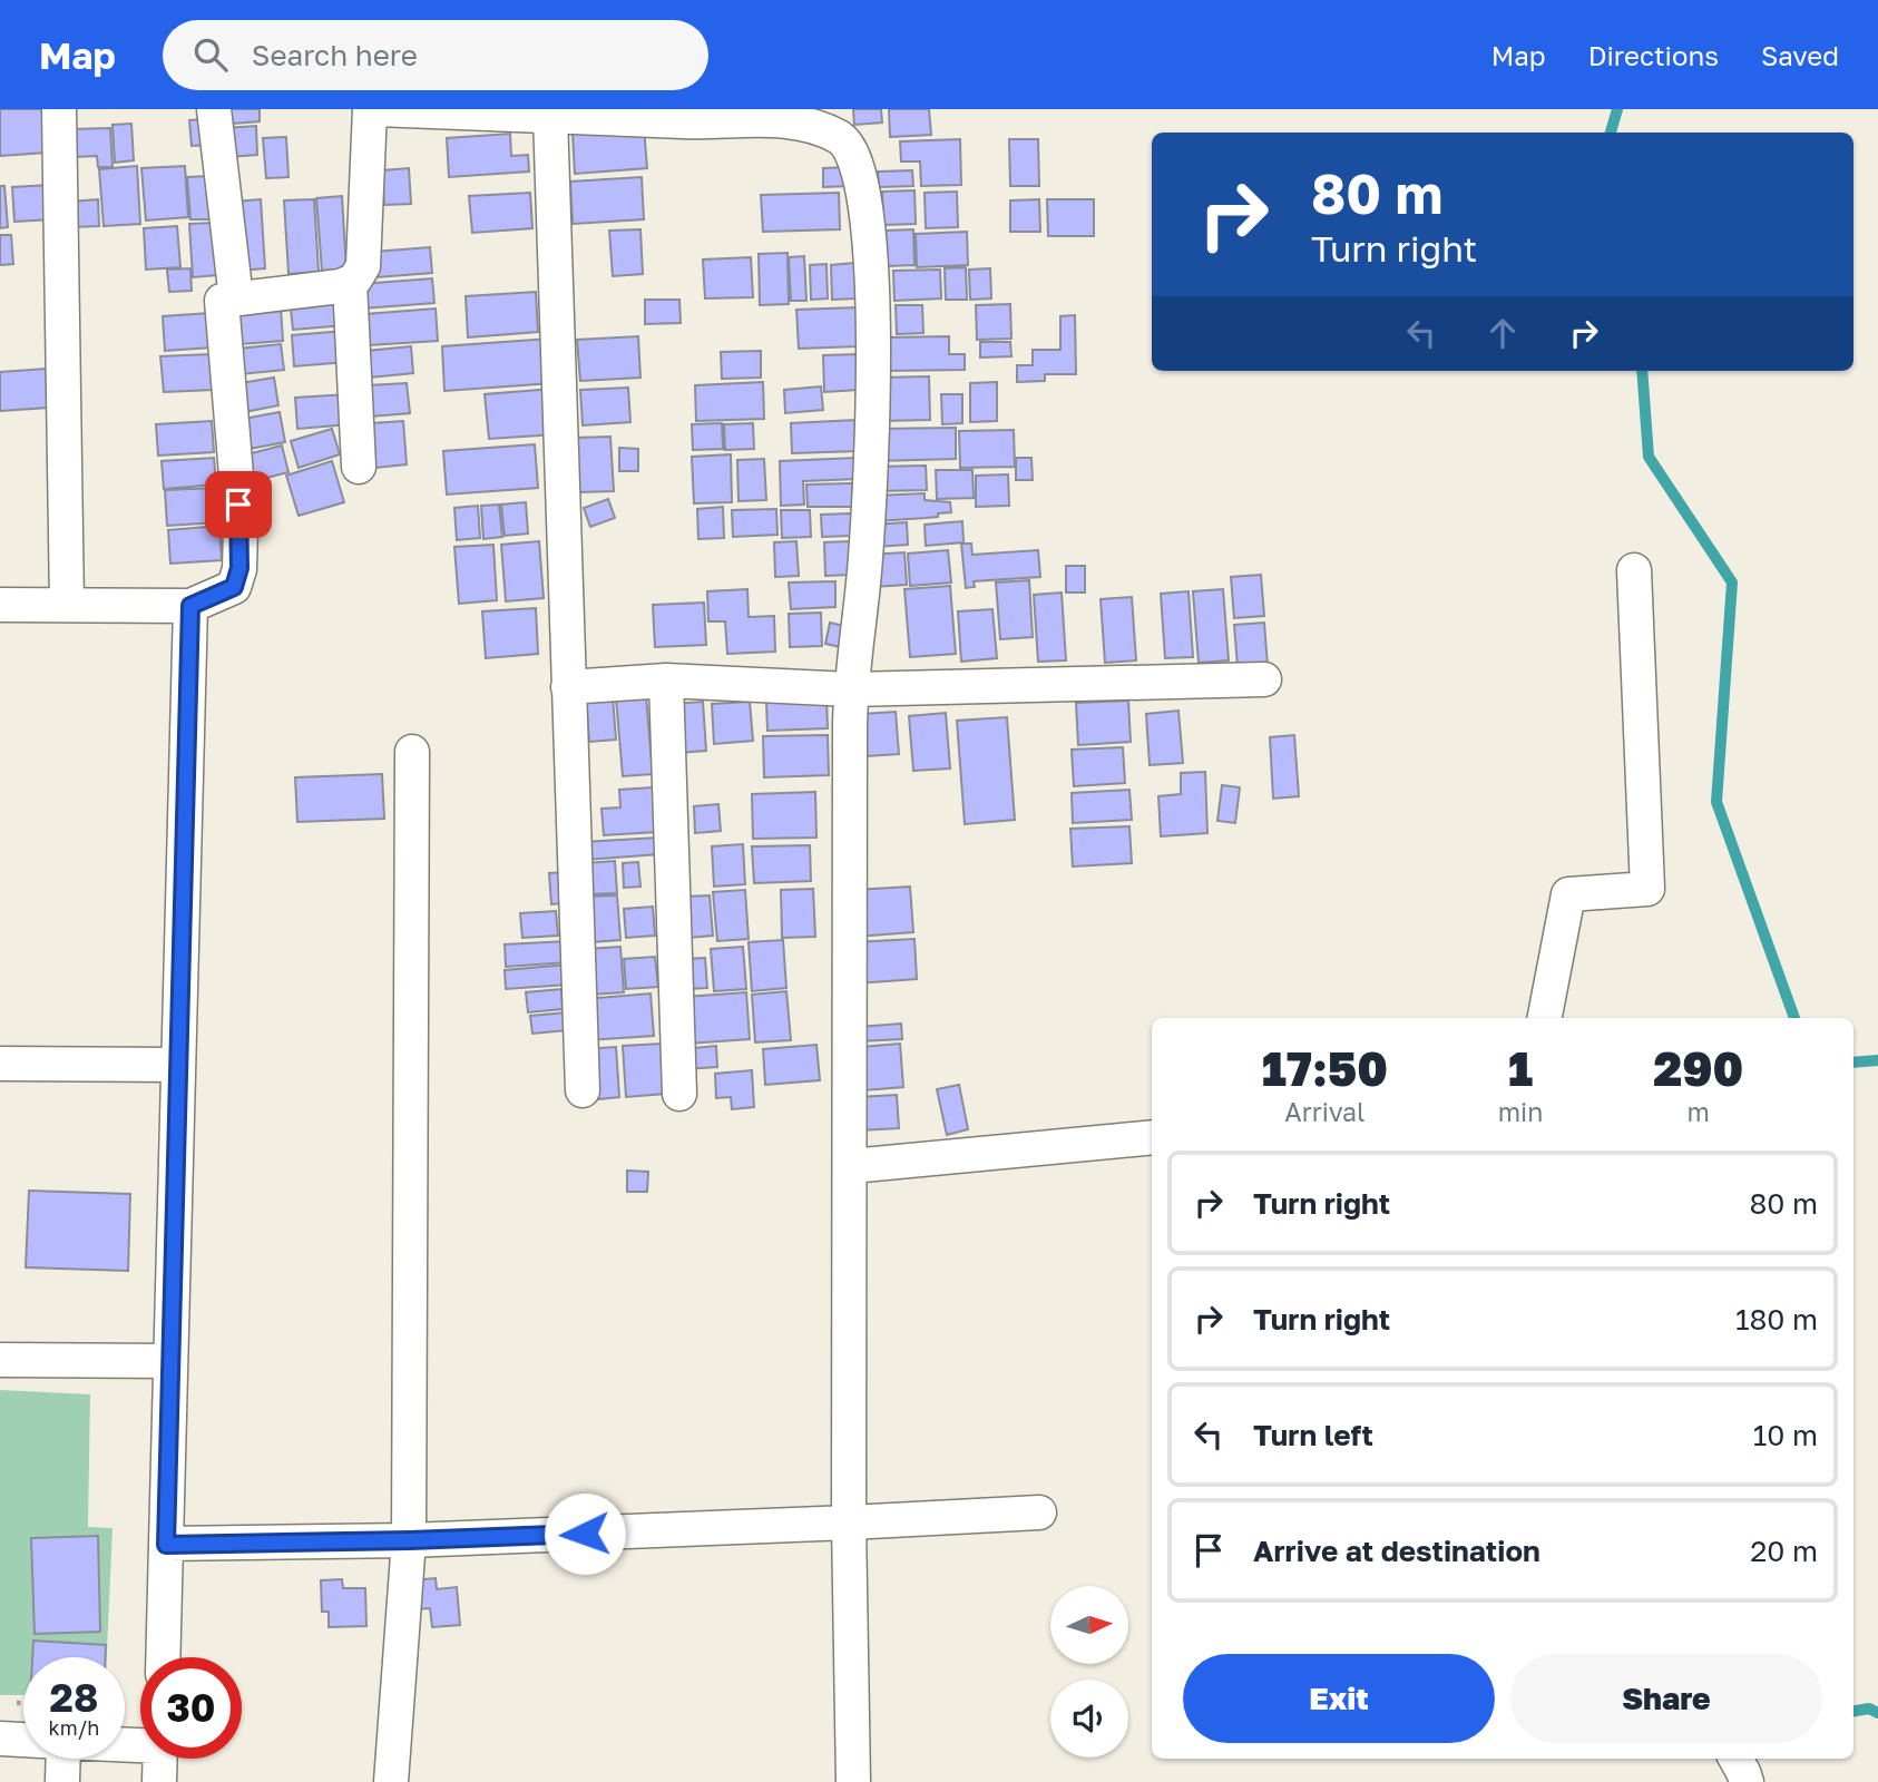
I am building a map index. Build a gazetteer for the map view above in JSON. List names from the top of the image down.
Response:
{
  "north": "right",
  "page": {
    "header": "Map",
    "search": "Search here",
    "nav": ["Map", "Directions", "Saved"],
    "turn": ["80 m", "Turn right"],
    "eta": [
      "17:50",
      "Arrival",
      "1",
      "min",
      "290",
      "m"
    ],
    "list": [
      {
        "name": "Turn right",
        "value": "80 m"
      },
      {
        "name": "Turn right",
        "value": "180 m"
      },
      {
        "name": "Turn left",
        "value": "10 m"
      },
      {
        "name": "Arrive at destination",
        "value": "20 m"
      }
    ],
    "buttons": ["Exit", "Share"],
    "speed": "28 km/h",
    "limit": "30"
  }
}
